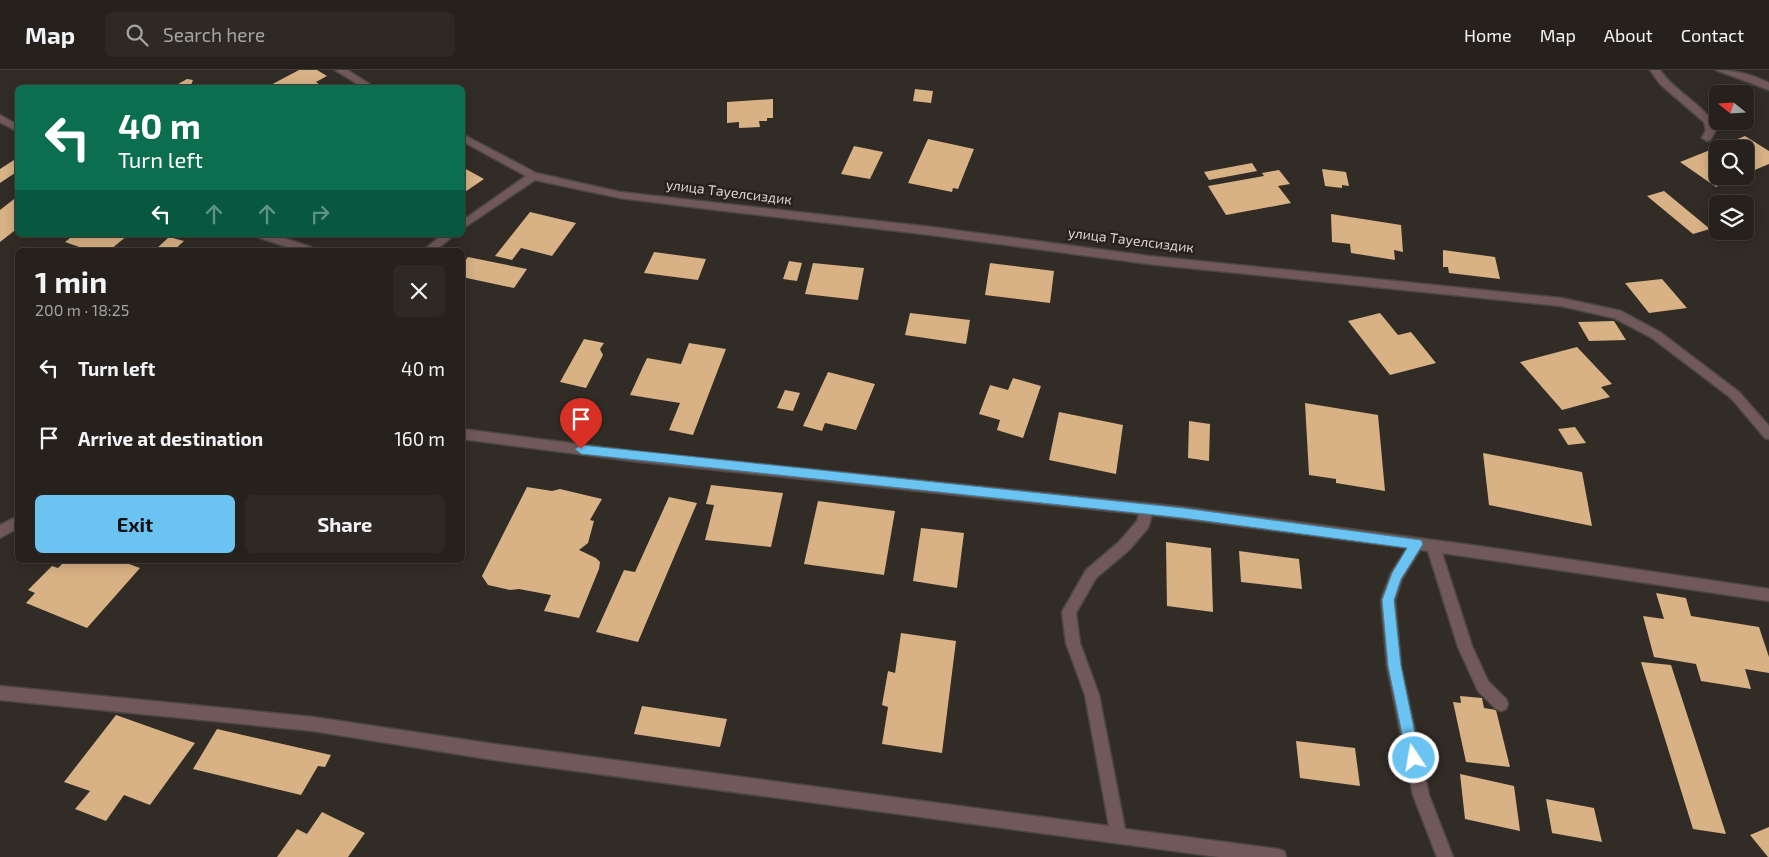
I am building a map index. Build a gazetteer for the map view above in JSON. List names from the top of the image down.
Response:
{
  "streets": {
    "street": ["улица Тауелсиздик"]
  },
  "north": "left",
  "page": {
    "header": "Map",
    "search": "Search here",
    "nav": [
      "Home",
      "Map",
      "About",
      "Contact"
    ],
    "turn": ["40 m", "Turn left"],
    "heading": ["1 min", "200 m · 18:25"],
    "list": [
      {
        "name": "Turn left",
        "value": "40 m"
      },
      {
        "name": "Arrive at destination",
        "value": "160 m"
      }
    ],
    "buttons": ["Exit", "Share"]
  }
}
